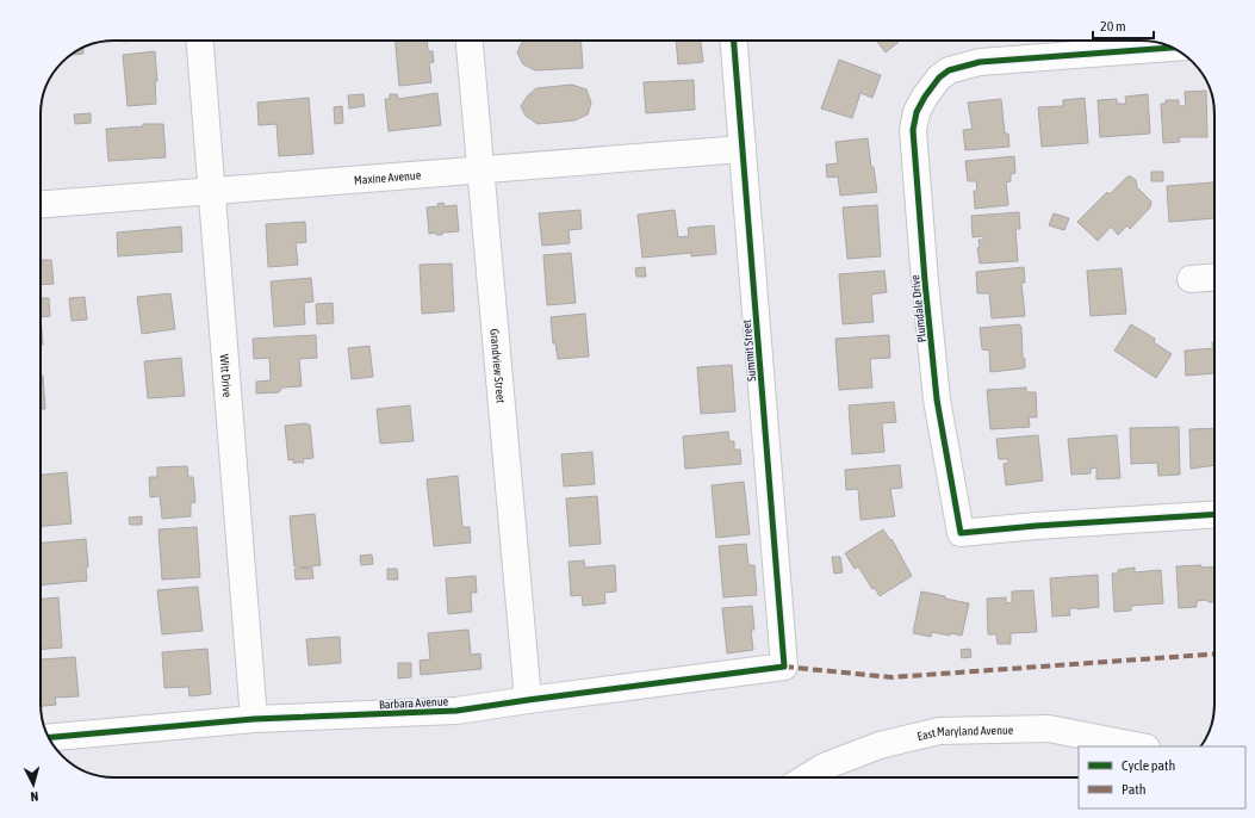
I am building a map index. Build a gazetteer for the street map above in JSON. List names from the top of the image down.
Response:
{
  "streets": {
    "street": [
      "Maxine Avenue",
      "Plumdale Drive",
      "Summit Street",
      "Grandview Street",
      "Witt Drive",
      "Barbara Avenue",
      "East Maryland Avenue"
    ]
  },
  "crossings": [
    ["Maxine Avenue", "Summit Street"],
    ["Maxine Avenue", "Grandview Street"],
    ["Maxine Avenue", "Witt Drive"],
    ["Summit Street", "Barbara Avenue"],
    ["Grandview Street", "Barbara Avenue"],
    ["Witt Drive", "Barbara Avenue"]
  ],
  "legend": ["Cycle path", "Path"],
  "scale_bar": "20 m",
  "north": "bottom"
}
